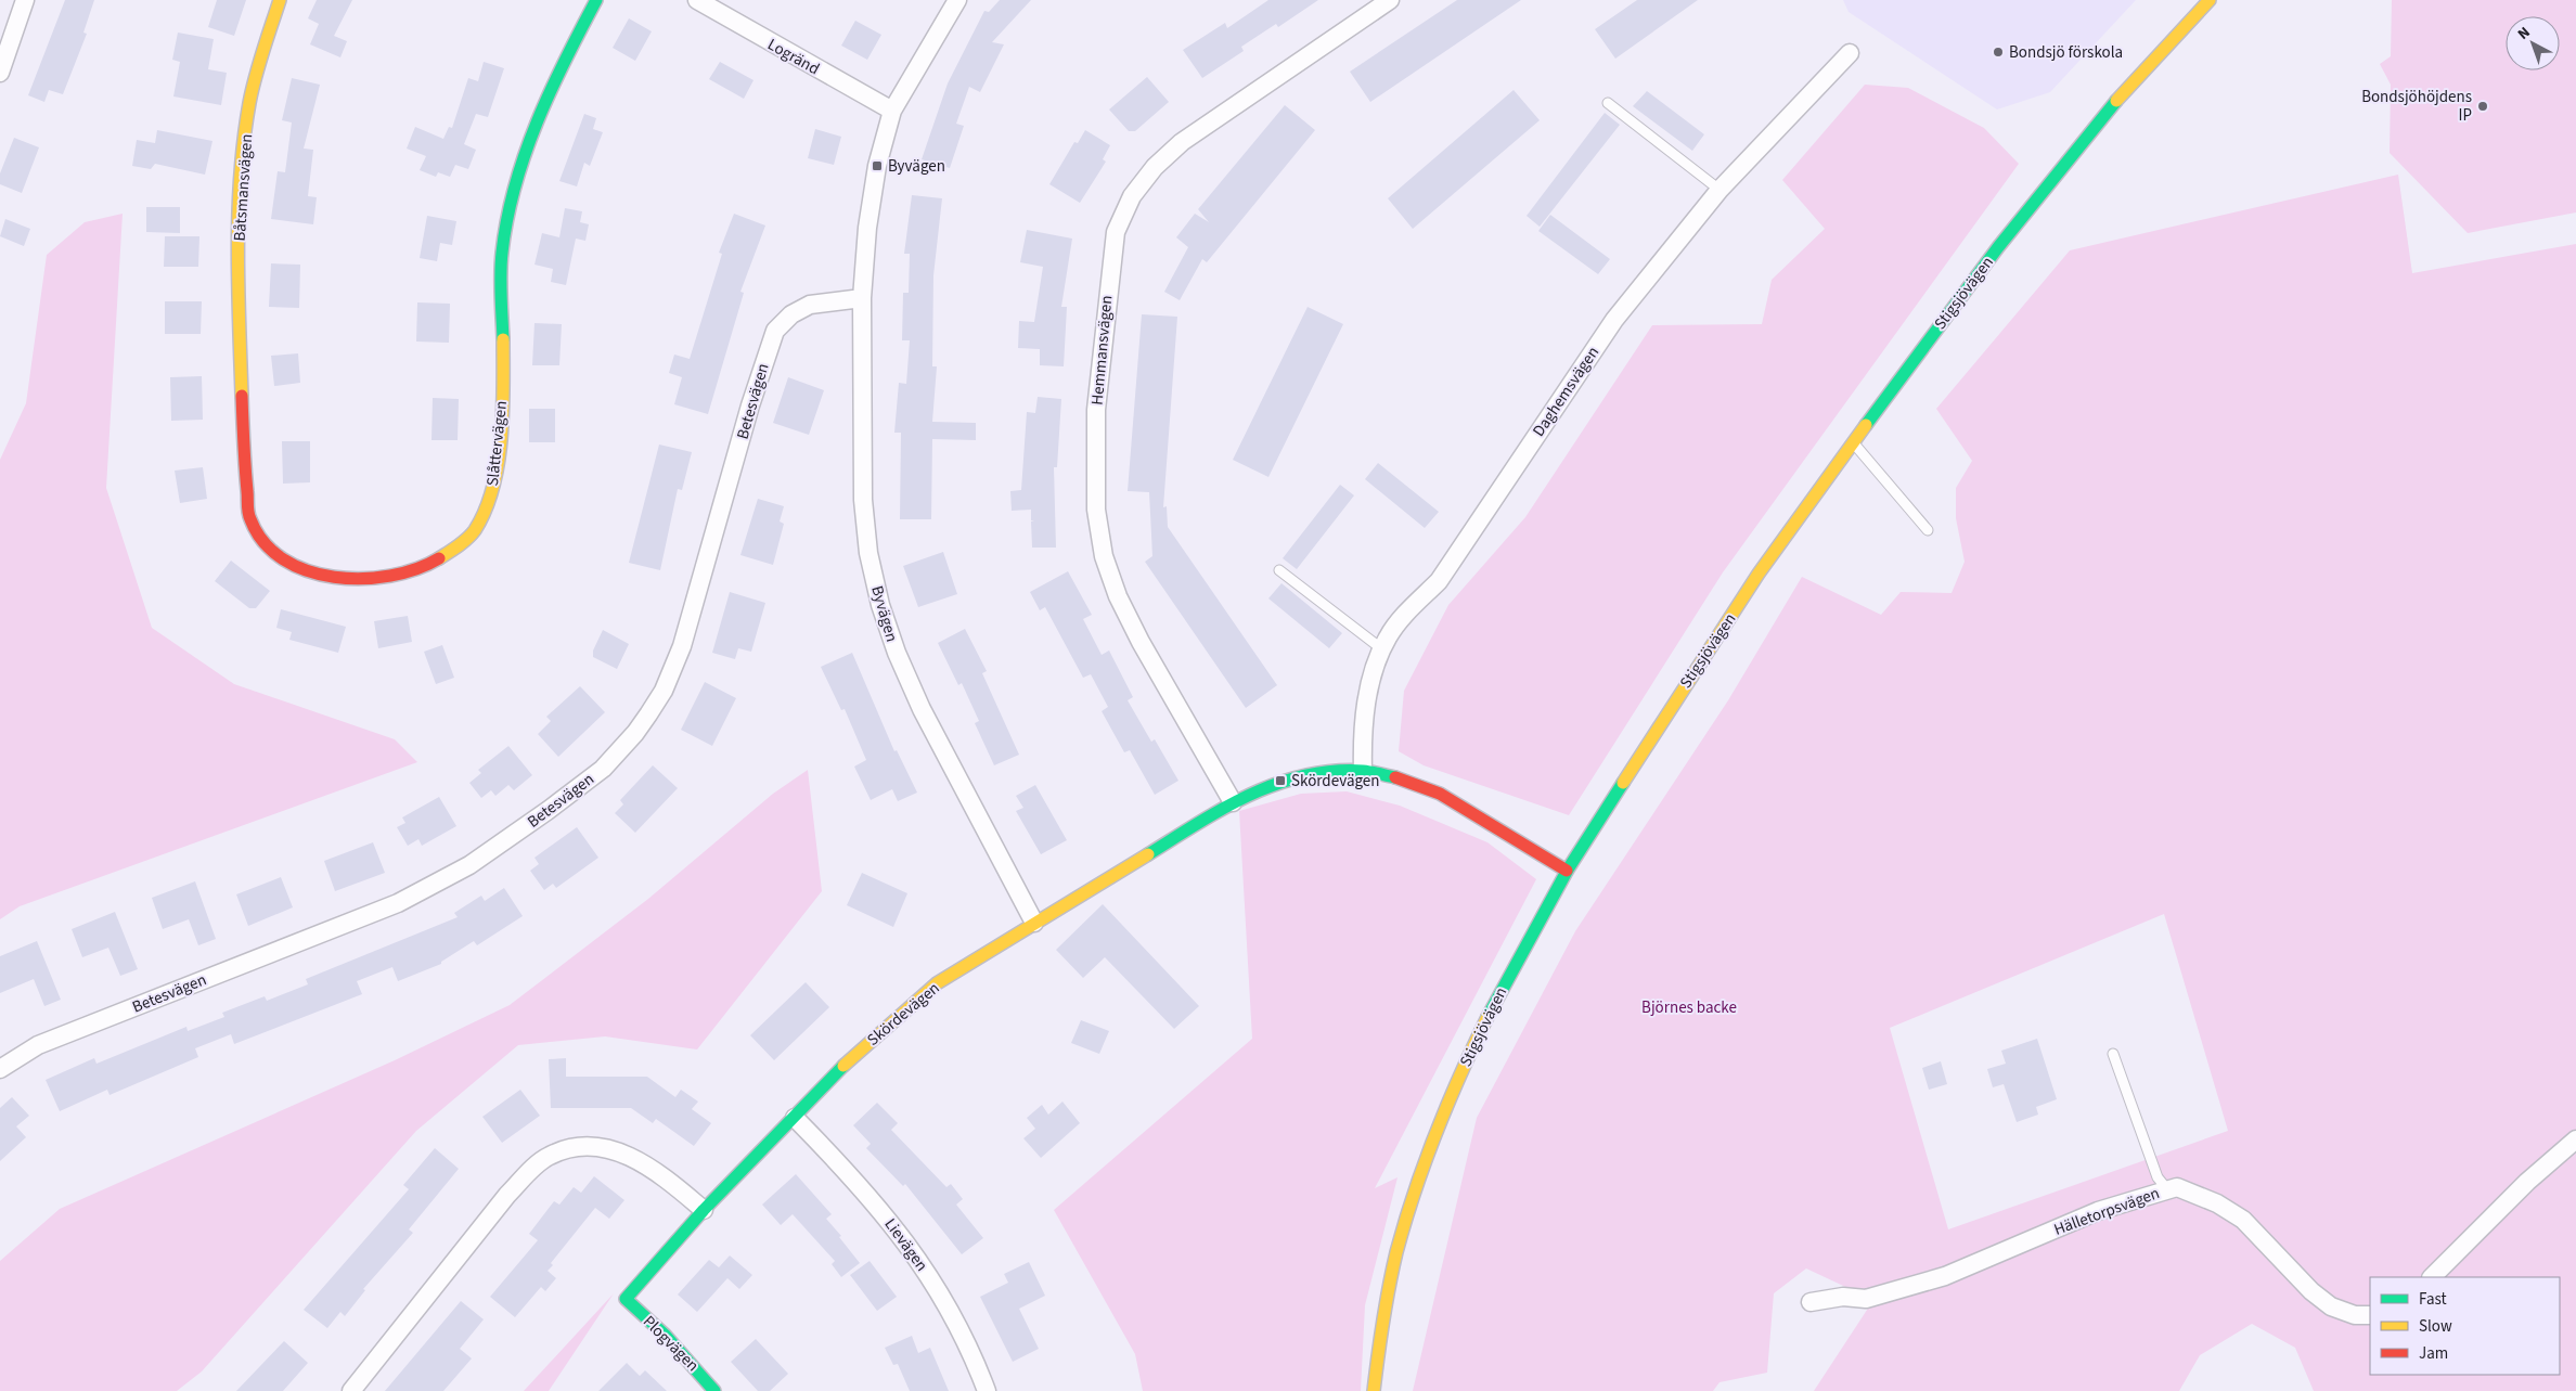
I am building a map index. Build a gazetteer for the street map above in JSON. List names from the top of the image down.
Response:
{
  "streets": {
    "street": [
      "Logränd",
      "Båtsmansvägen",
      "Stigsjövägen",
      "Hemmansvägen",
      "Daghemsvägen",
      "Betesvägen",
      "Slåttervägen",
      "Byvägen",
      "Skördevägen",
      "Hälletorpsvägen",
      "Lievägen",
      "Plogvägen"
    ]
  },
  "crossings": [
    ["Logränd", "Byvägen"],
    ["Båtsmansvägen", "Slåttervägen"],
    ["Stigsjövägen", "Skördevägen"],
    ["Hemmansvägen", "Skördevägen"],
    ["Daghemsvägen", "Skördevägen"],
    ["Betesvägen", "Byvägen"],
    ["Byvägen", "Skördevägen"],
    ["Skördevägen", "Lievägen"],
    ["Skördevägen", "Plogvägen"]
  ],
  "parks": ["Björnes backe"],
  "places": {
    "other": ["Bondsjö förskola", "Bondsjöhöjdens IP"],
    "transit": ["Byvägen", "Skördevägen"]
  },
  "legend": ["Fast", "Slow", "Jam"],
  "north": "top left"
}
